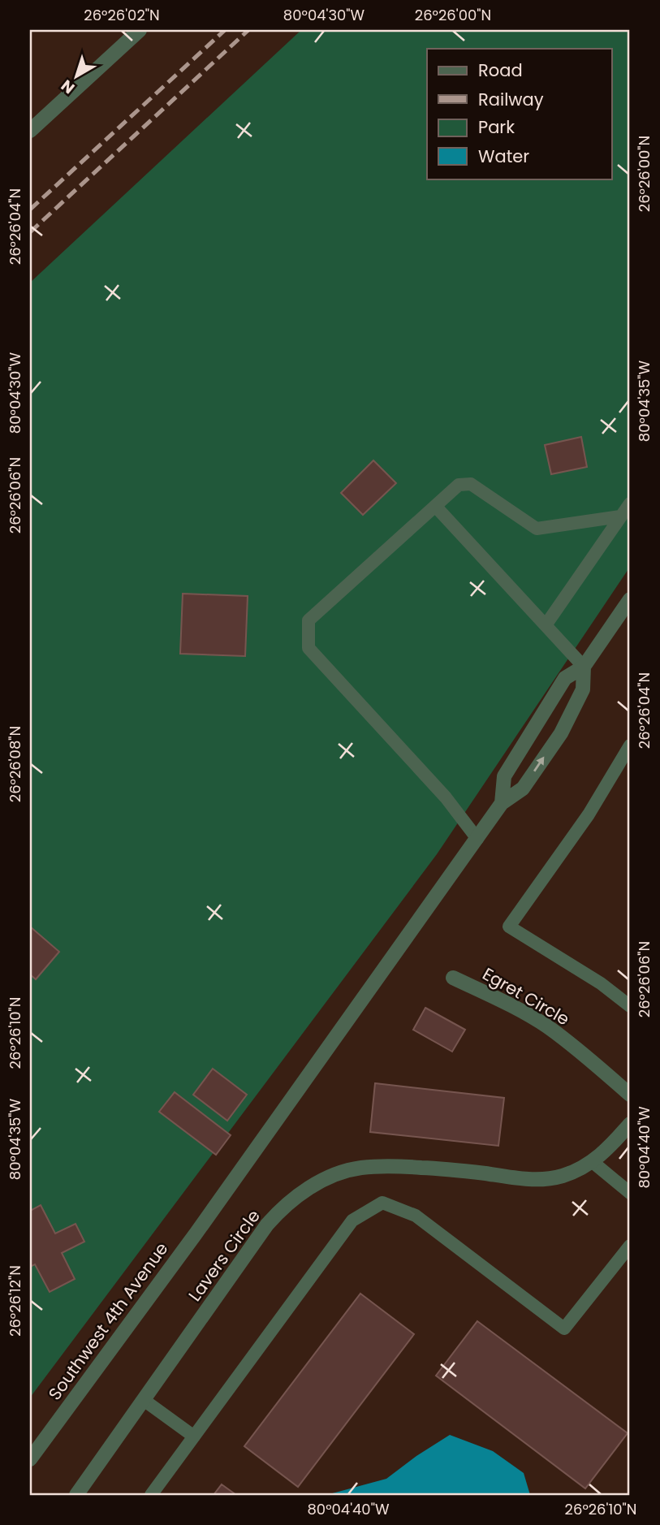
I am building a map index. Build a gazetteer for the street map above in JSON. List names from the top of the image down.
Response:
{
  "streets": {
    "street": ["Egret Circle", "Lavers Circle", "Southwest 4th Avenue"]
  },
  "legend": [
    "Road",
    "Railway",
    "Park",
    "Water"
  ],
  "north": "bottom left",
  "coordinates": [
    "26°26'02\"N",
    "80°04'30\"W",
    "26°26'00\"N",
    "26°26'04\"N",
    "80°04'35\"W",
    "26°26'06\"N",
    "26°26'08\"N",
    "26°26'10\"N",
    "80°04'40\"W",
    "26°26'12\"N"
  ]
}
